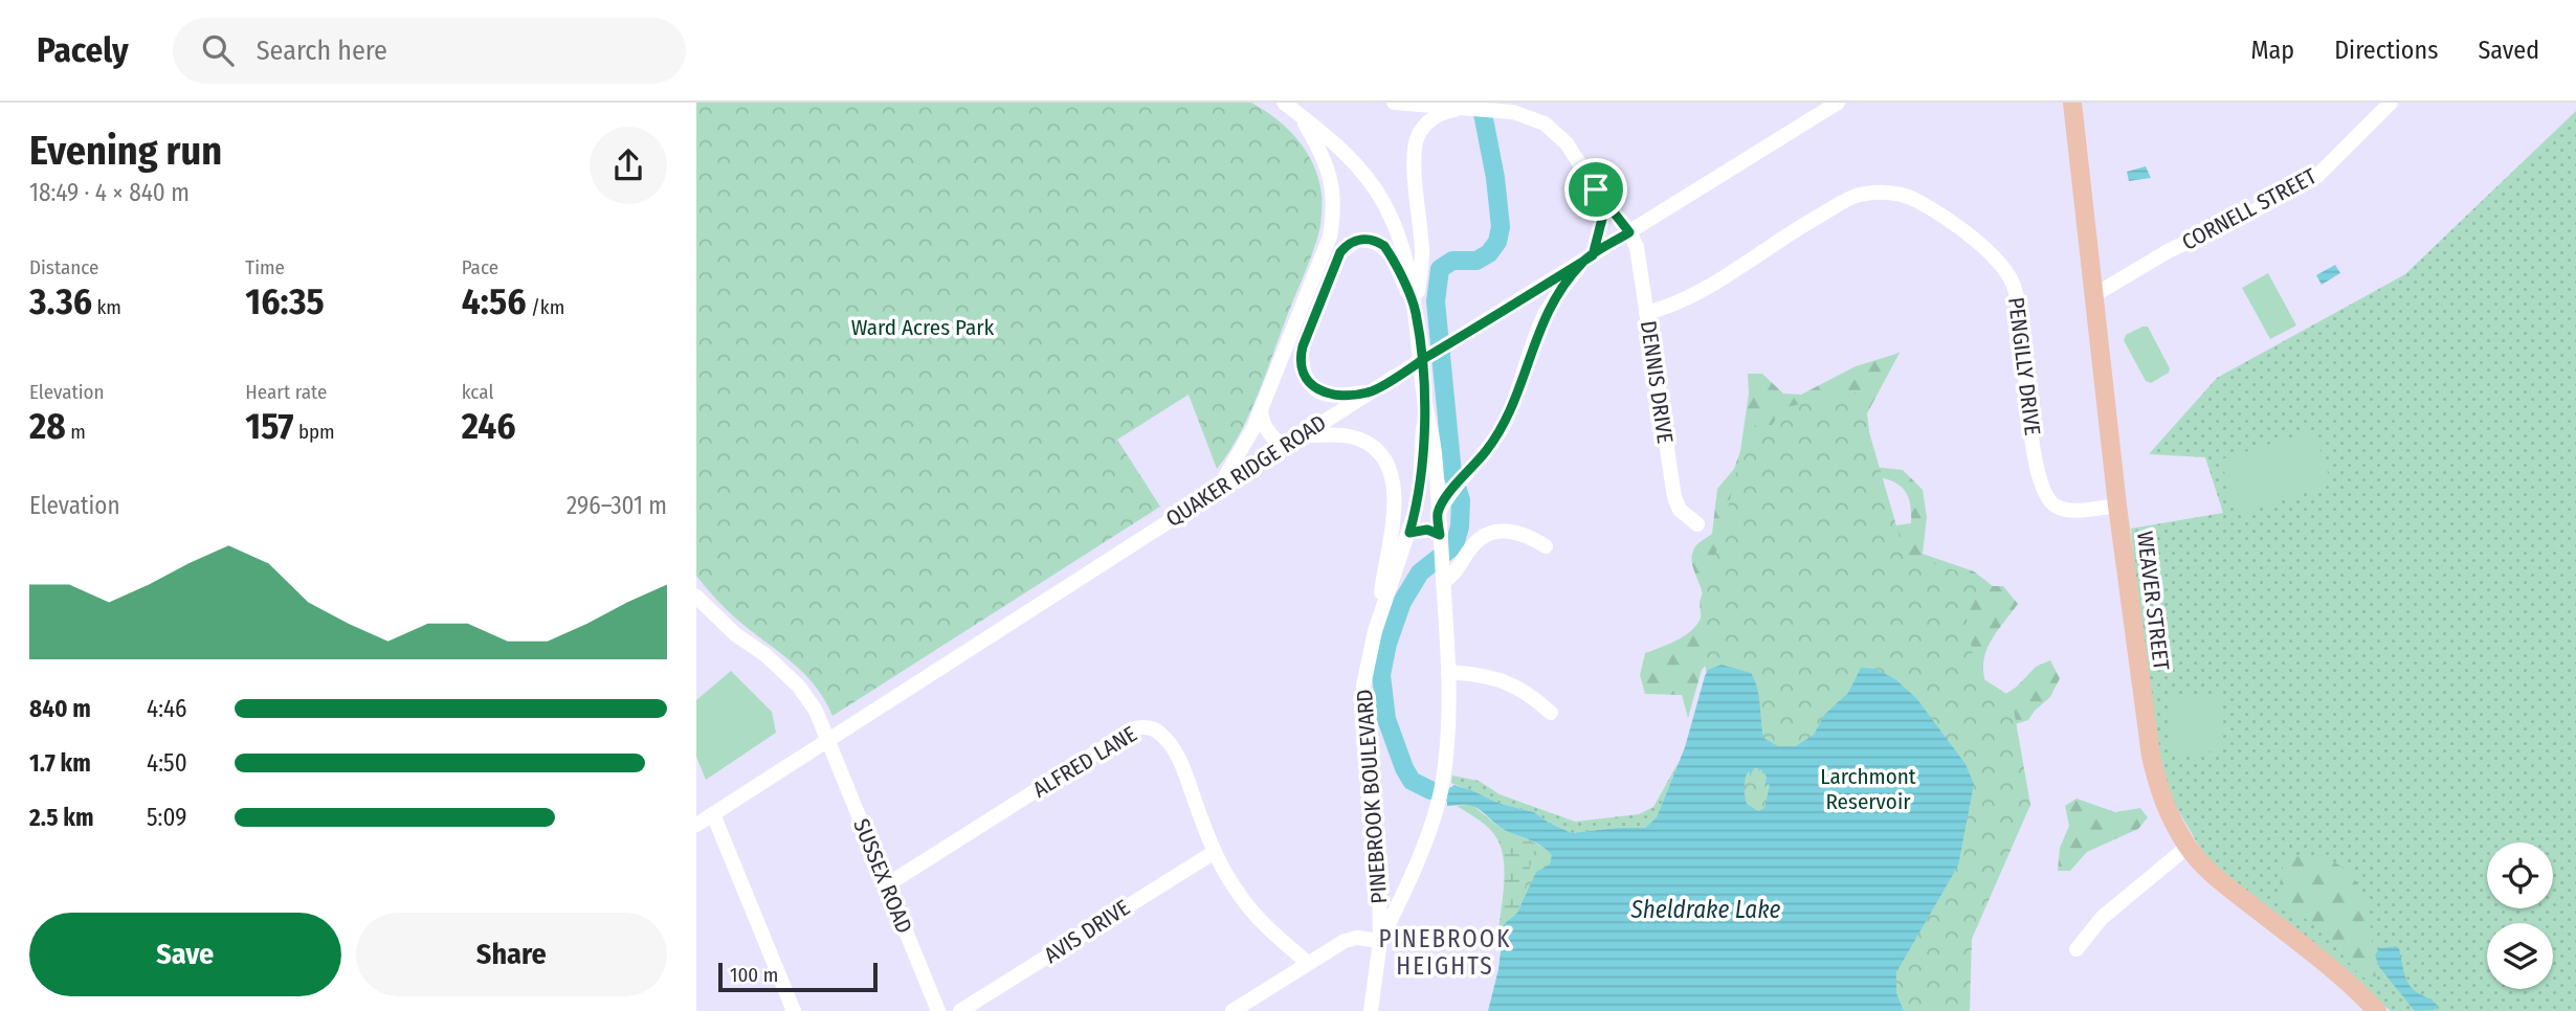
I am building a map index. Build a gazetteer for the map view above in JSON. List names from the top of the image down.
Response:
{
  "streets": {
    "main road": ["WEAVER STREET"],
    "street": [
      "CORNELL STREET",
      "PENGILLY DRIVE",
      "DENNIS DRIVE",
      "QUAKER RIDGE ROAD",
      "ALFRED LANE",
      "PINEBROOK BOULEVARD",
      "SUSSEX ROAD",
      "AVIS DRIVE"
    ]
  },
  "crossings": [
    ["CORNELL STREET", "WEAVER STREET"],
    ["PENGILLY DRIVE", "DENNIS DRIVE"],
    ["PENGILLY DRIVE", "WEAVER STREET"],
    ["DENNIS DRIVE", "QUAKER RIDGE ROAD"],
    ["QUAKER RIDGE ROAD", "SUSSEX ROAD"],
    ["ALFRED LANE", "SUSSEX ROAD"],
    ["ALFRED LANE", "AVIS DRIVE"]
  ],
  "districts": ["PINEBROOK HEIGHTS"],
  "water": ["Sheldrake Lake"],
  "parks": ["Ward Acres Park", "Larchmont Reservoir"],
  "scale_bar": "100 m",
  "page": {
    "header": "Pacely",
    "search": "Search here",
    "nav": ["Map", "Directions", "Saved"],
    "heading": ["Evening run", "18:49 · 4 × 840 m"],
    "stats": [
      ["Distance", "3.36 km"],
      ["Time", "16:35"],
      ["Pace", "4:56 /km"],
      ["Elevation", "28 m"],
      ["Heart rate", "157 bpm"],
      ["kcal", "246"]
    ],
    "chart": ["Elevation", "296–301 m"],
    "list": [
      {
        "name": "840 m",
        "note": "4:46"
      },
      {
        "name": "1.7 km",
        "note": "4:50"
      },
      {
        "name": "2.5 km",
        "note": "5:09"
      }
    ],
    "buttons": ["Save", "Share"],
    "scale": "100 m"
  }
}
